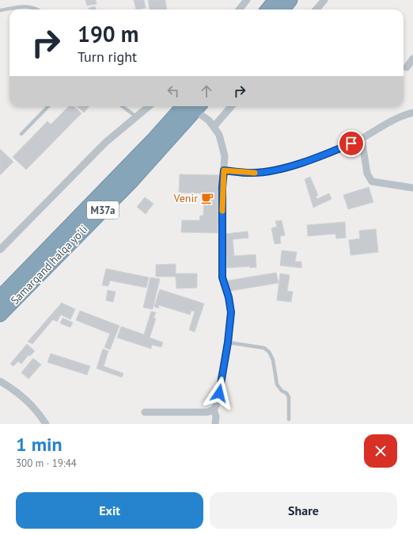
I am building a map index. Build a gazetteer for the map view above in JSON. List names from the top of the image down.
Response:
{
  "streets": {
    "highway": ["M37a", "Samarqand halqa yoʻli"]
  },
  "places": {
    "cafe": ["Venir"]
  },
  "page": {
    "turn": ["190 m", "Turn right"],
    "heading": ["1 min", "300 m · 19:44"],
    "buttons": ["Exit", "Share"]
  }
}
